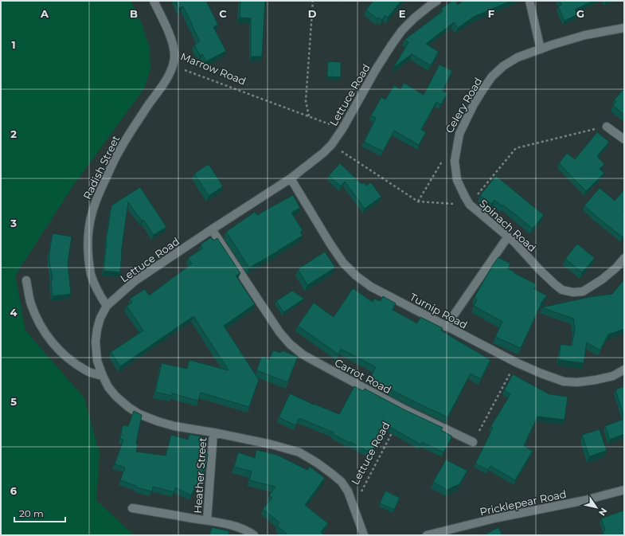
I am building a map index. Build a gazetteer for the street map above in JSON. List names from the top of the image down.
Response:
{
  "streets": {
    "street": [
      "Marrow Road",
      "Lettuce Road",
      "Celery Road",
      "Radish Street",
      "Spinach Road",
      "Turnip Road",
      "Carrot Road",
      "Heather Street",
      "Pricklepear Road"
    ]
  },
  "crossings": [
    ["Marrow Road", "Lettuce Road"],
    ["Marrow Road", "Radish Street"],
    ["Lettuce Road", "Radish Street"],
    ["Lettuce Road", "Spinach Road"],
    ["Lettuce Road", "Turnip Road"],
    ["Lettuce Road", "Carrot Road"],
    ["Lettuce Road", "Heather Street"],
    ["Celery Road", "Spinach Road"]
  ],
  "scale_bar": "20 m",
  "north": "bottom right",
  "grid": {
    "columns": [
      "A",
      "B",
      "C",
      "D",
      "E",
      "F",
      "G"
    ],
    "rows": [
      "1",
      "2",
      "3",
      "4",
      "5",
      "6"
    ]
  }
}
